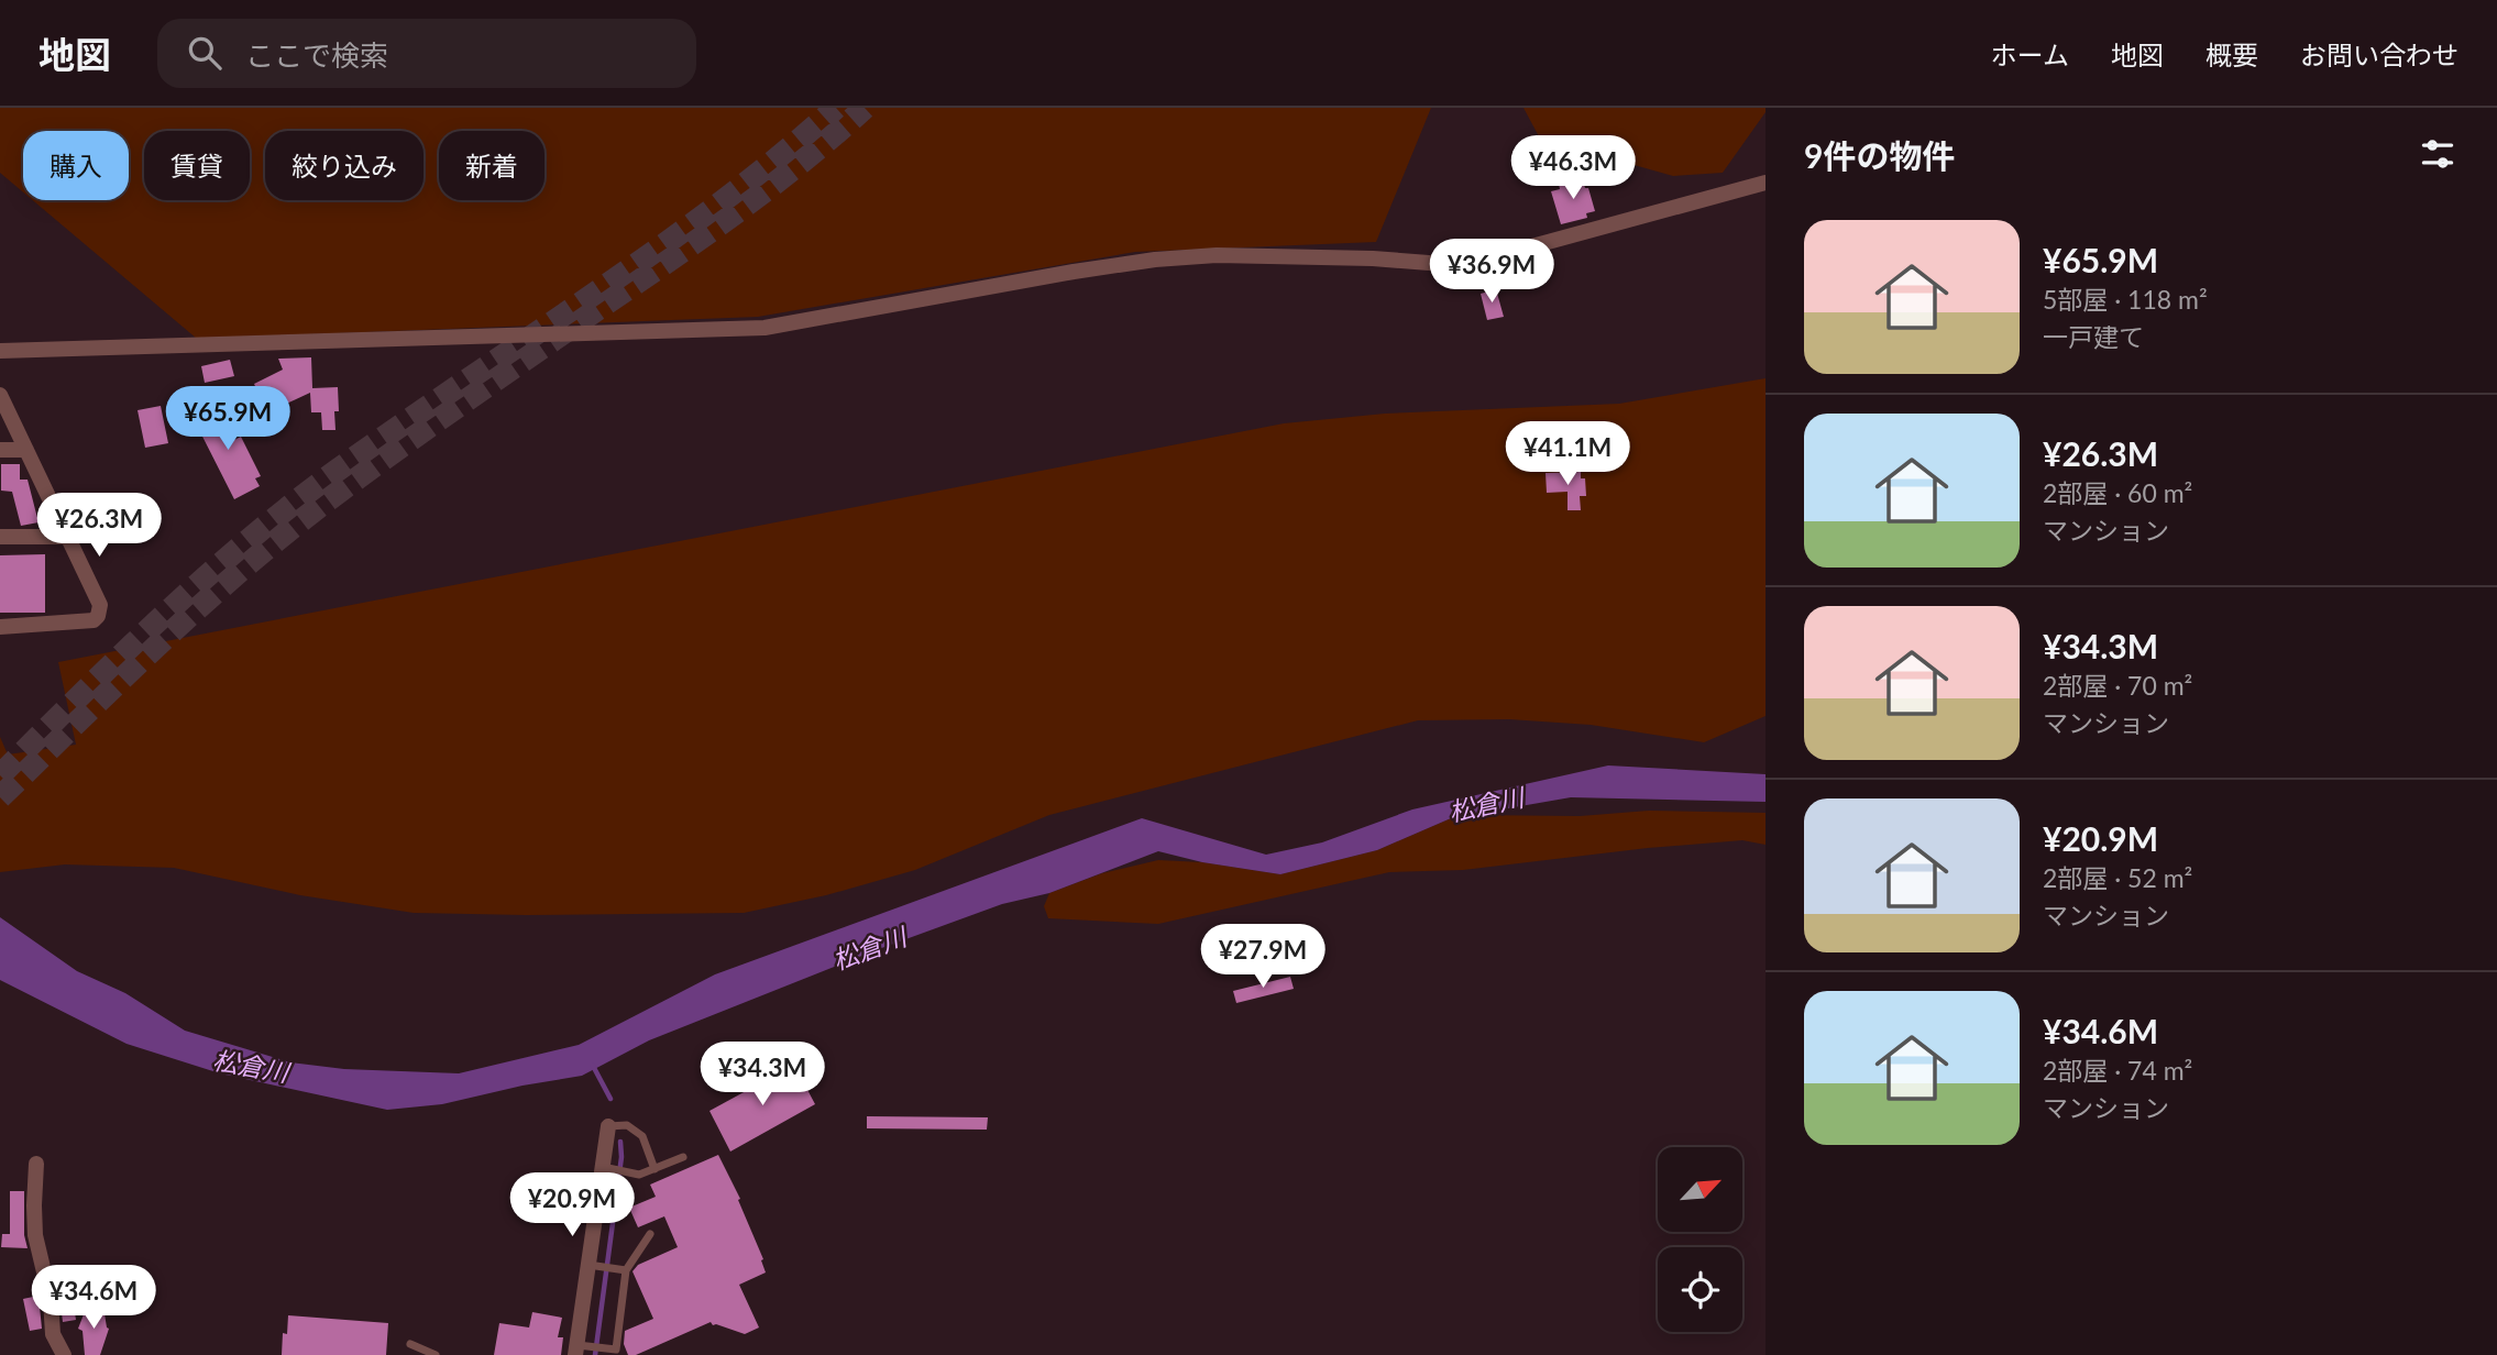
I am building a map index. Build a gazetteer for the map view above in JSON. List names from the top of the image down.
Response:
{
  "water": ["松倉川"],
  "north": "top right",
  "page": {
    "header": "地図",
    "search": "ここで検索",
    "nav": [
      "ホーム",
      "地図",
      "概要",
      "お問い合わせ"
    ],
    "heading": "9件の物件",
    "chip": [
      "購入",
      "賃貸",
      "絞り込み",
      "新着"
    ],
    "price": [
      "¥46.3M",
      "¥36.9M",
      "¥65.9M",
      "¥41.1M",
      "¥26.3M",
      "¥27.9M",
      "¥34.3M",
      "¥20.9M",
      "¥34.6M"
    ],
    "list": [
      {
        "name": "¥65.9M",
        "note": "5部屋 · 118 m² · 一戸建て"
      },
      {
        "name": "¥26.3M",
        "note": "2部屋 · 60 m² · マンション"
      },
      {
        "name": "¥34.3M",
        "note": "2部屋 · 70 m² · マンション"
      },
      {
        "name": "¥20.9M",
        "note": "2部屋 · 52 m² · マンション"
      },
      {
        "name": "¥34.6M",
        "note": "2部屋 · 74 m² · マンション"
      }
    ]
  }
}
